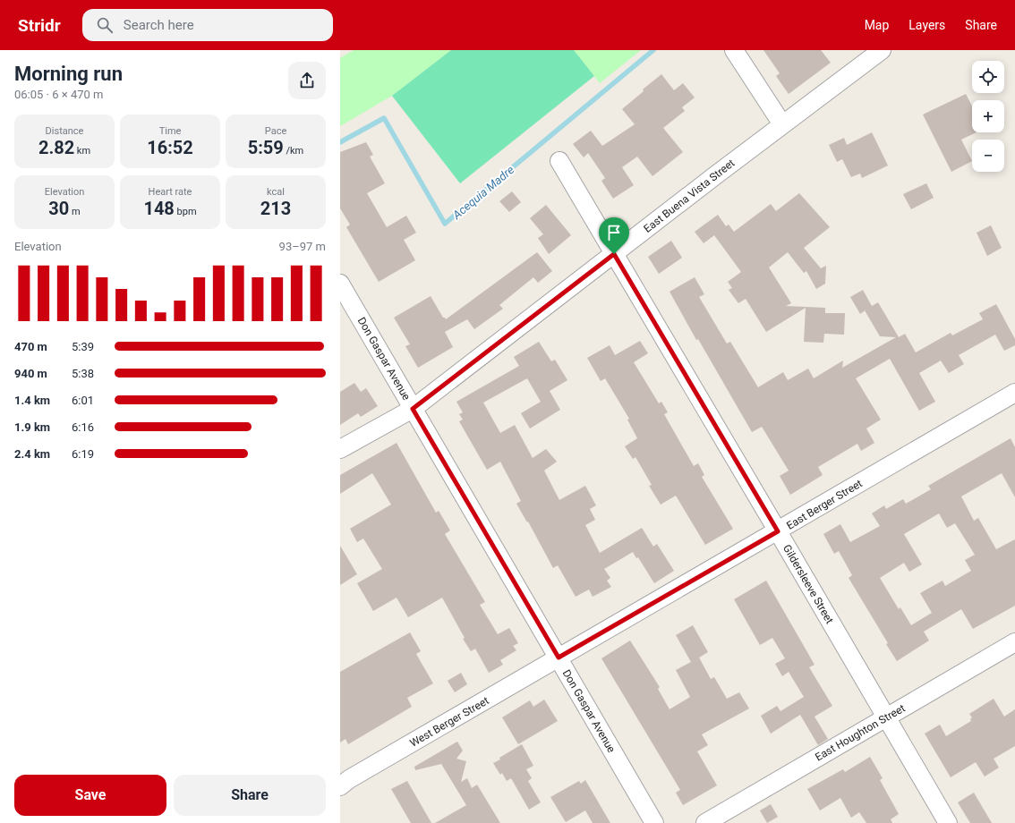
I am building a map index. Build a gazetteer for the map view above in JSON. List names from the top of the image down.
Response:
{
  "streets": {
    "street": [
      "East Buena Vista Street",
      "Don Gaspar Avenue",
      "East Berger Street",
      "Gildersleeve Street",
      "West Berger Street",
      "East Houghton Street"
    ]
  },
  "crossings": [
    ["East Buena Vista Street", "Don Gaspar Avenue"],
    ["East Buena Vista Street", "Gildersleeve Street"],
    ["Don Gaspar Avenue", "East Berger Street"],
    ["Don Gaspar Avenue", "West Berger Street"],
    ["East Berger Street", "Gildersleeve Street"],
    ["East Berger Street", "West Berger Street"],
    ["Gildersleeve Street", "East Houghton Street"]
  ],
  "water": ["Acequia Madre"],
  "page": {
    "header": "Stridr",
    "search": "Search here",
    "nav": ["Map", "Layers", "Share"],
    "heading": ["Morning run", "06:05 · 6 × 470 m"],
    "map_buttons": ["+", "−"],
    "stats": [
      ["Distance", "2.82 km"],
      ["Time", "16:52"],
      ["Pace", "5:59 /km"],
      ["Elevation", "30 m"],
      ["Heart rate", "148 bpm"],
      ["kcal", "213"]
    ],
    "chart": ["Elevation", "93–97 m"],
    "list": [
      {
        "name": "470 m",
        "note": "5:39"
      },
      {
        "name": "940 m",
        "note": "5:38"
      },
      {
        "name": "1.4 km",
        "note": "6:01"
      },
      {
        "name": "1.9 km",
        "note": "6:16"
      },
      {
        "name": "2.4 km",
        "note": "6:19"
      }
    ],
    "buttons": ["Save", "Share"]
  }
}
